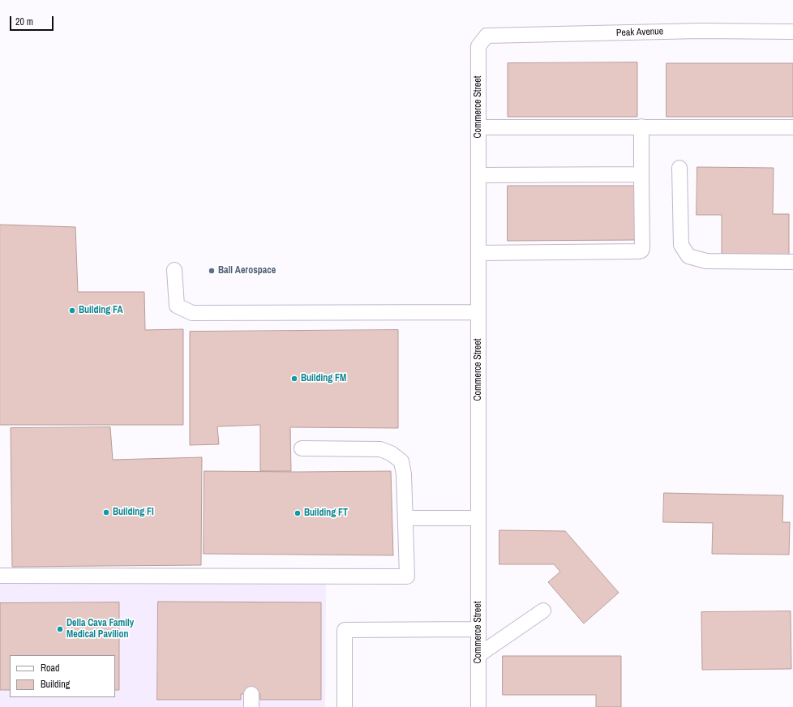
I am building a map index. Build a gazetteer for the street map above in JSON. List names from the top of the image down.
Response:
{
  "streets": {
    "street": ["Peak Avenue", "Commerce Street"]
  },
  "crossings": [
    ["Peak Avenue", "Commerce Street"]
  ],
  "places": [
    "Ball Aerospace",
    "Building FA",
    "Building FM",
    "Building FI",
    "Building FT",
    "Della Cava Family Medical Pavilion"
  ],
  "legend": ["Road", "Building"],
  "scale_bar": "20 m"
}
